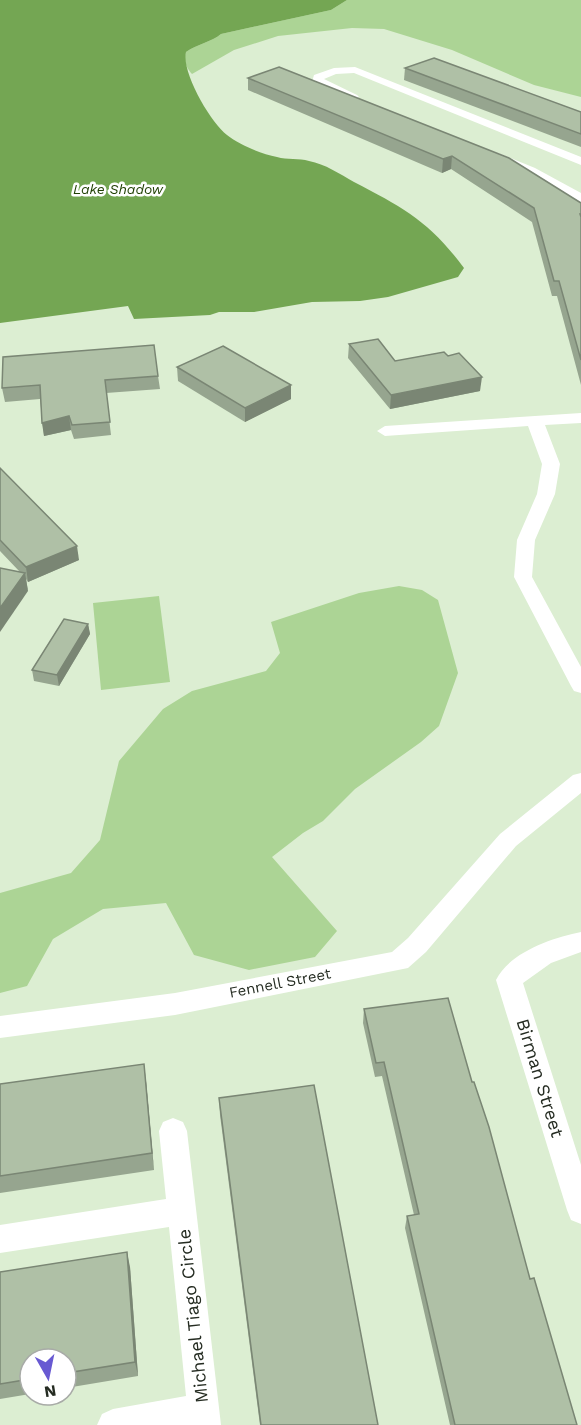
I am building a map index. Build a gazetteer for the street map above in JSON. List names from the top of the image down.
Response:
{
  "streets": {
    "street": ["Fennell Street", "Birman Street", "Michael Tiago Circle"]
  },
  "water": ["Lake Shadow"],
  "north": "bottom"
}
